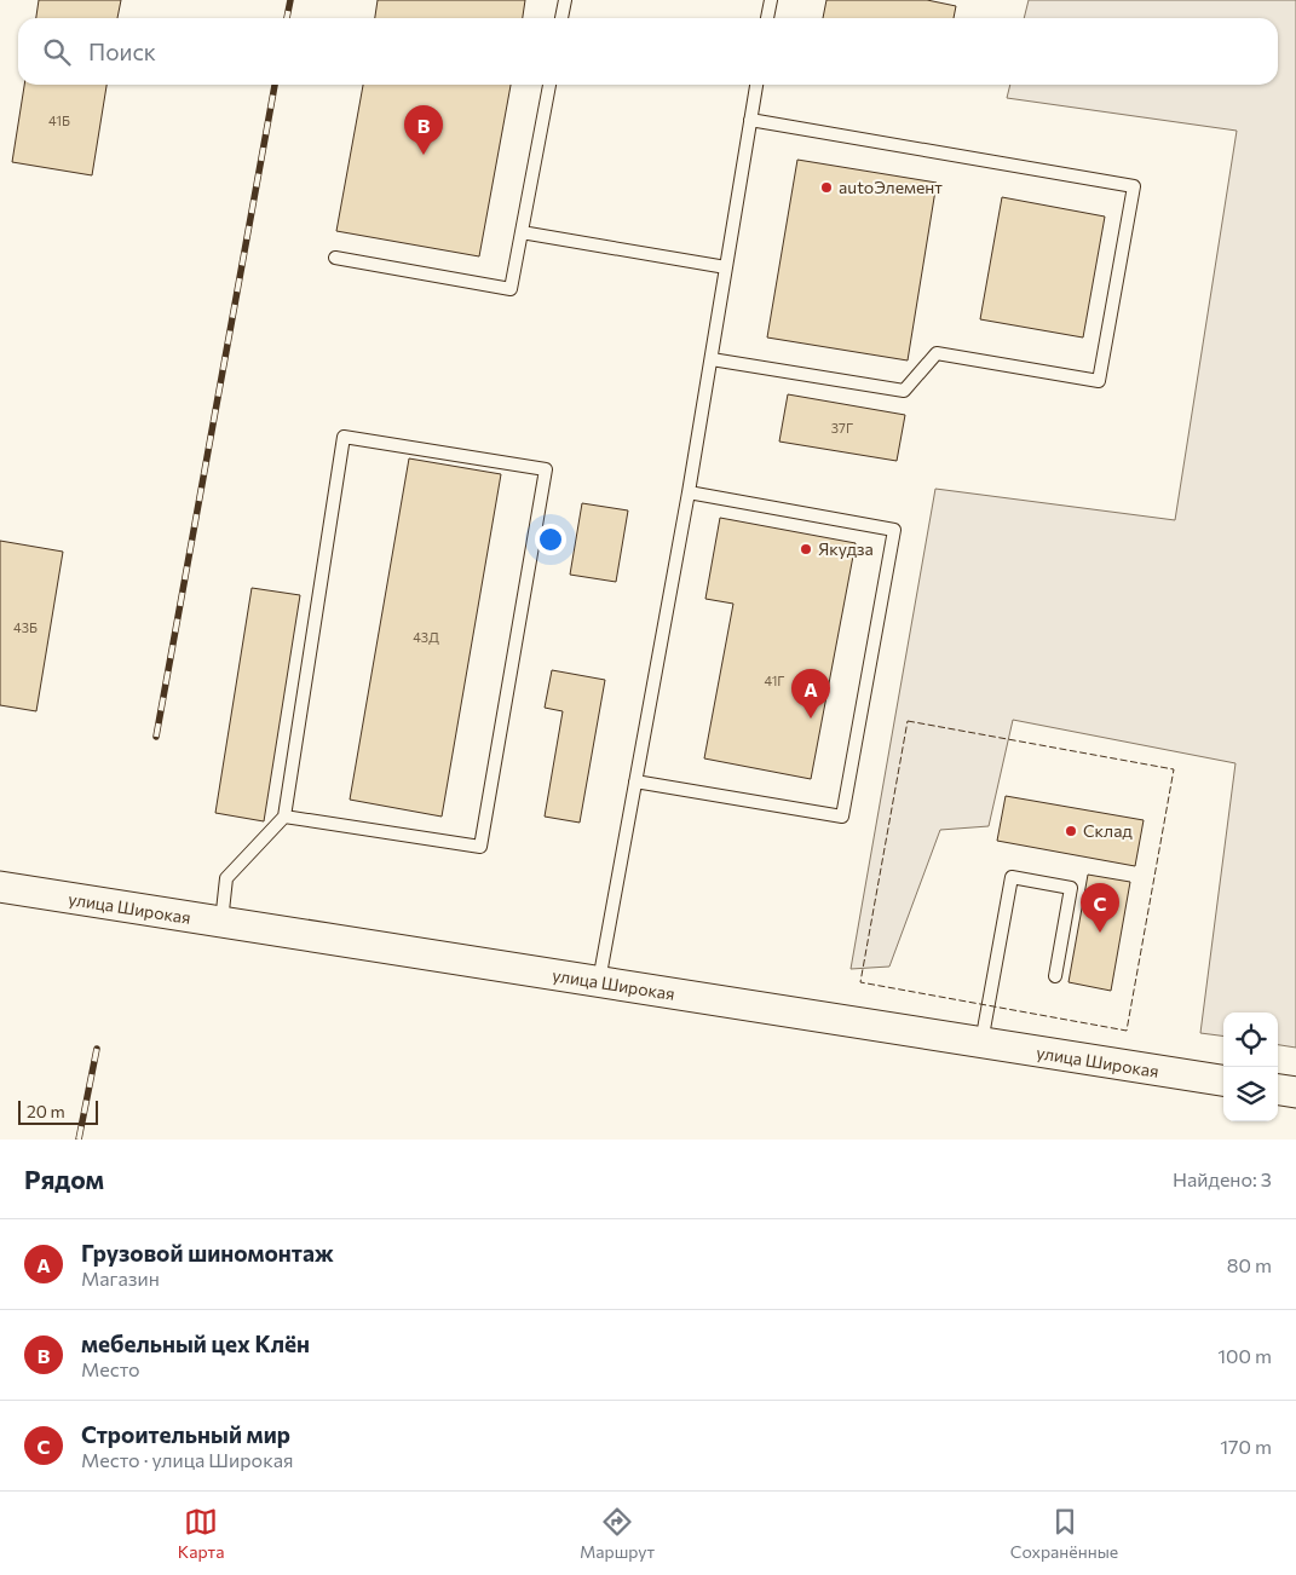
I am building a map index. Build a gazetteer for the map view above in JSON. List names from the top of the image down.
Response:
{
  "streets": {
    "street": ["улица Широкая"]
  },
  "places": ["autoЭлемент", "Якудза", "Склад"],
  "house_numbers": [
    "41Б",
    "37Г",
    "43Б",
    "43Д",
    "41Г"
  ],
  "scale_bar": "20 m",
  "page": {
    "search": "Поиск",
    "pins": ["B", "A", "C"],
    "scale": "20 m",
    "heading": ["Рядом", "Найдено: 3"],
    "list": [
      {
        "mark": "A",
        "name": "Грузовой шиномонтаж",
        "note": "Магазин",
        "value": "80 m"
      },
      {
        "mark": "B",
        "name": "мебельный цех Клён",
        "note": "Место",
        "value": "100 m"
      },
      {
        "mark": "C",
        "name": "Строительный мир",
        "note": "Место · улица Широкая",
        "value": "170 m"
      }
    ],
    "nav": ["Карта", "Маршрут", "Сохранённые"]
  }
}
